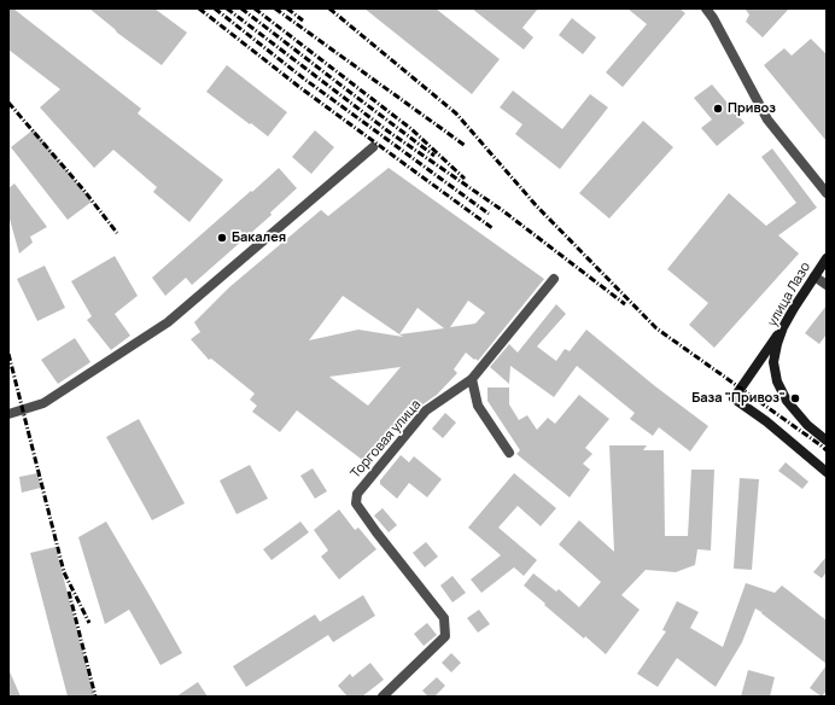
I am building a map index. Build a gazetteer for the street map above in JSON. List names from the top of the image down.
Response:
{
  "streets": {
    "main road": ["улица Лазо"],
    "street": ["Торговая улица"]
  },
  "places": ["Привоз", "Бакалея", "База \"Привоз\""]
}
